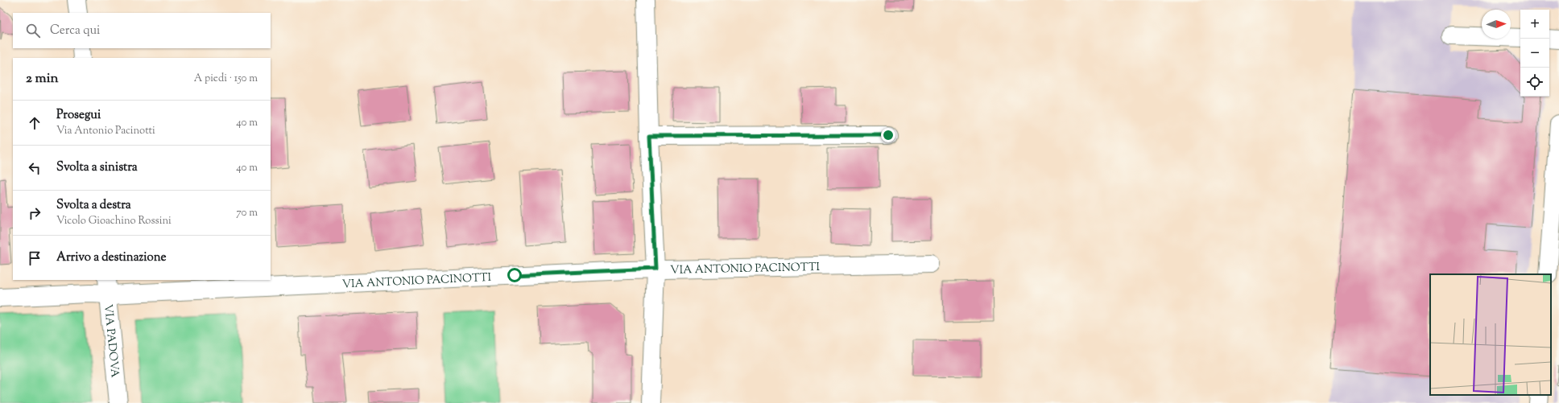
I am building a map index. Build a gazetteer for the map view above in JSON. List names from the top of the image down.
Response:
{
  "streets": {
    "street": ["VIA ANTONIO PACINOTTI", "VIA PADOVA"]
  },
  "crossings": [
    ["VIA ANTONIO PACINOTTI", "VIA PADOVA"]
  ],
  "north": "right",
  "page": {
    "map_buttons": ["+", "−"],
    "search": "Cerca qui",
    "heading": ["2 min", "A piedi · 150 m"],
    "list": [
      ["Prosegui", "Via Antonio Pacinotti", "40 m"],
      ["Svolta a sinistra", "40 m"],
      ["Svolta a destra", "Vicolo Gioachino Rossini", "70 m"],
      "Arrivo a destinazione"
    ]
  }
}
